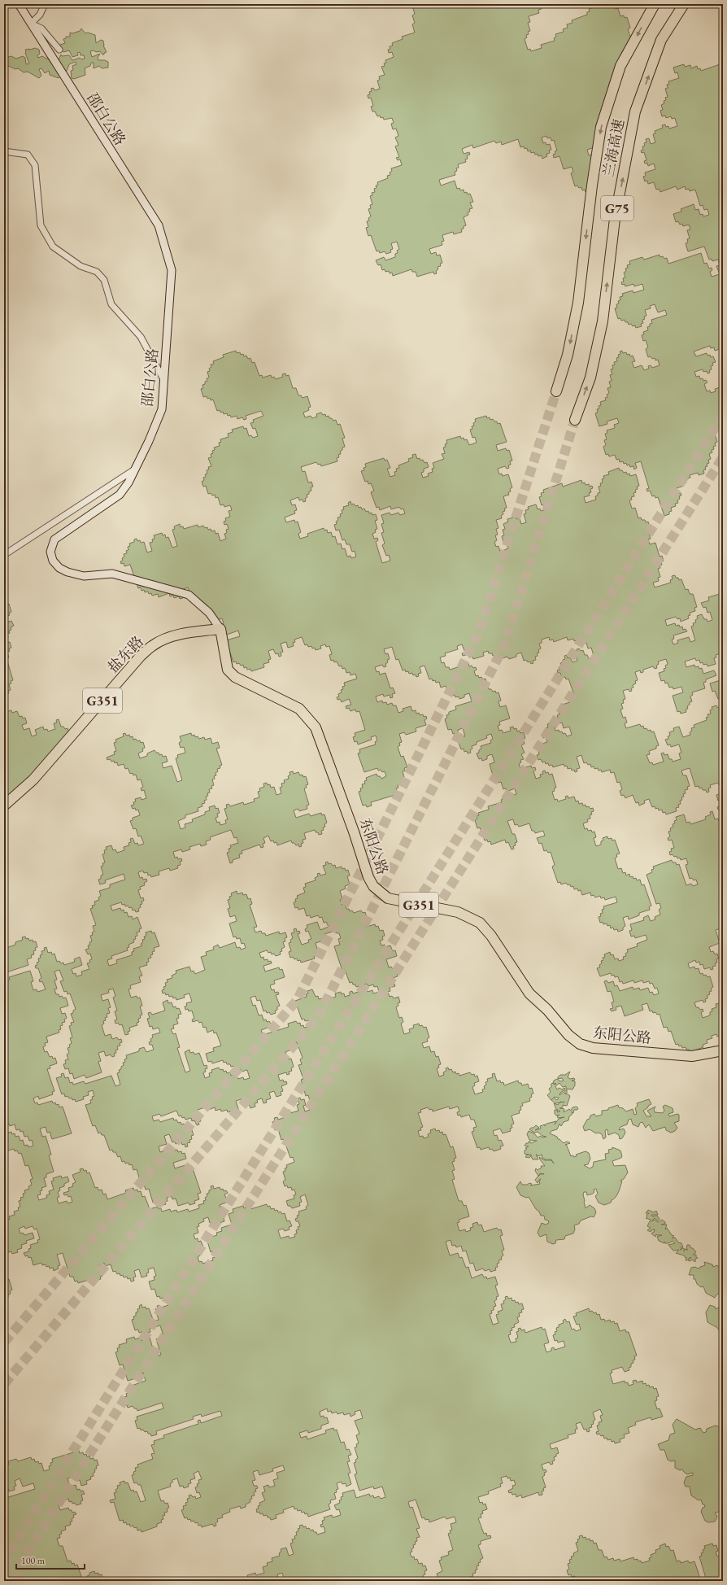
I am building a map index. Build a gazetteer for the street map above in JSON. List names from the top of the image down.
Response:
{
  "streets": {
    "highway": [
      "兰海高速",
      "G75",
      "盐东路",
      "G351",
      "东阳公路"
    ],
    "street": ["邵白公路"]
  },
  "crossings": [
    ["邵白公路", "盐东路"],
    ["邵白公路", "东阳公路"],
    ["盐东路", "东阳公路"]
  ],
  "scale_bar": "100 m"
}
